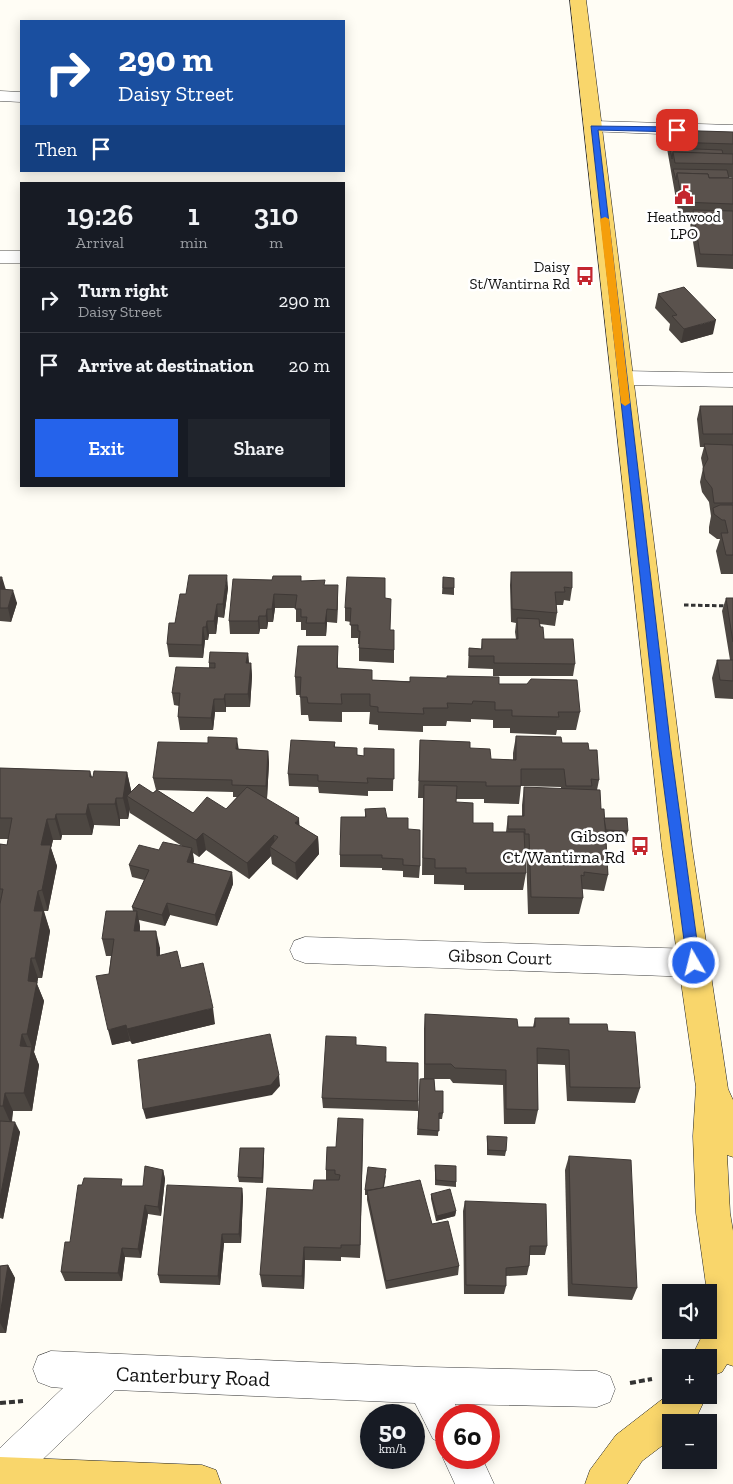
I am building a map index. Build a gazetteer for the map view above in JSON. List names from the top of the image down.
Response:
{
  "streets": {
    "main road": ["Canterbury Road"],
    "street": ["Gibson Court"]
  },
  "places": {
    "public building": ["Heathwood LPO"],
    "bus stop": ["Daisy St/Wantirna Rd", "Gibson Ct/Wantirna Rd"]
  },
  "page": {
    "turn": ["290 m", "Daisy Street"],
    "then": "Then",
    "eta": [
      "19:26",
      "Arrival",
      "1",
      "min",
      "310",
      "m"
    ],
    "list": [
      {
        "name": "Turn right",
        "note": "Daisy Street",
        "value": "290 m"
      },
      {
        "name": "Arrive at destination",
        "value": "20 m"
      }
    ],
    "buttons": ["Exit", "Share"],
    "map_buttons": ["+", "−"],
    "speed": "50 km/h",
    "limit": "60"
  }
}
